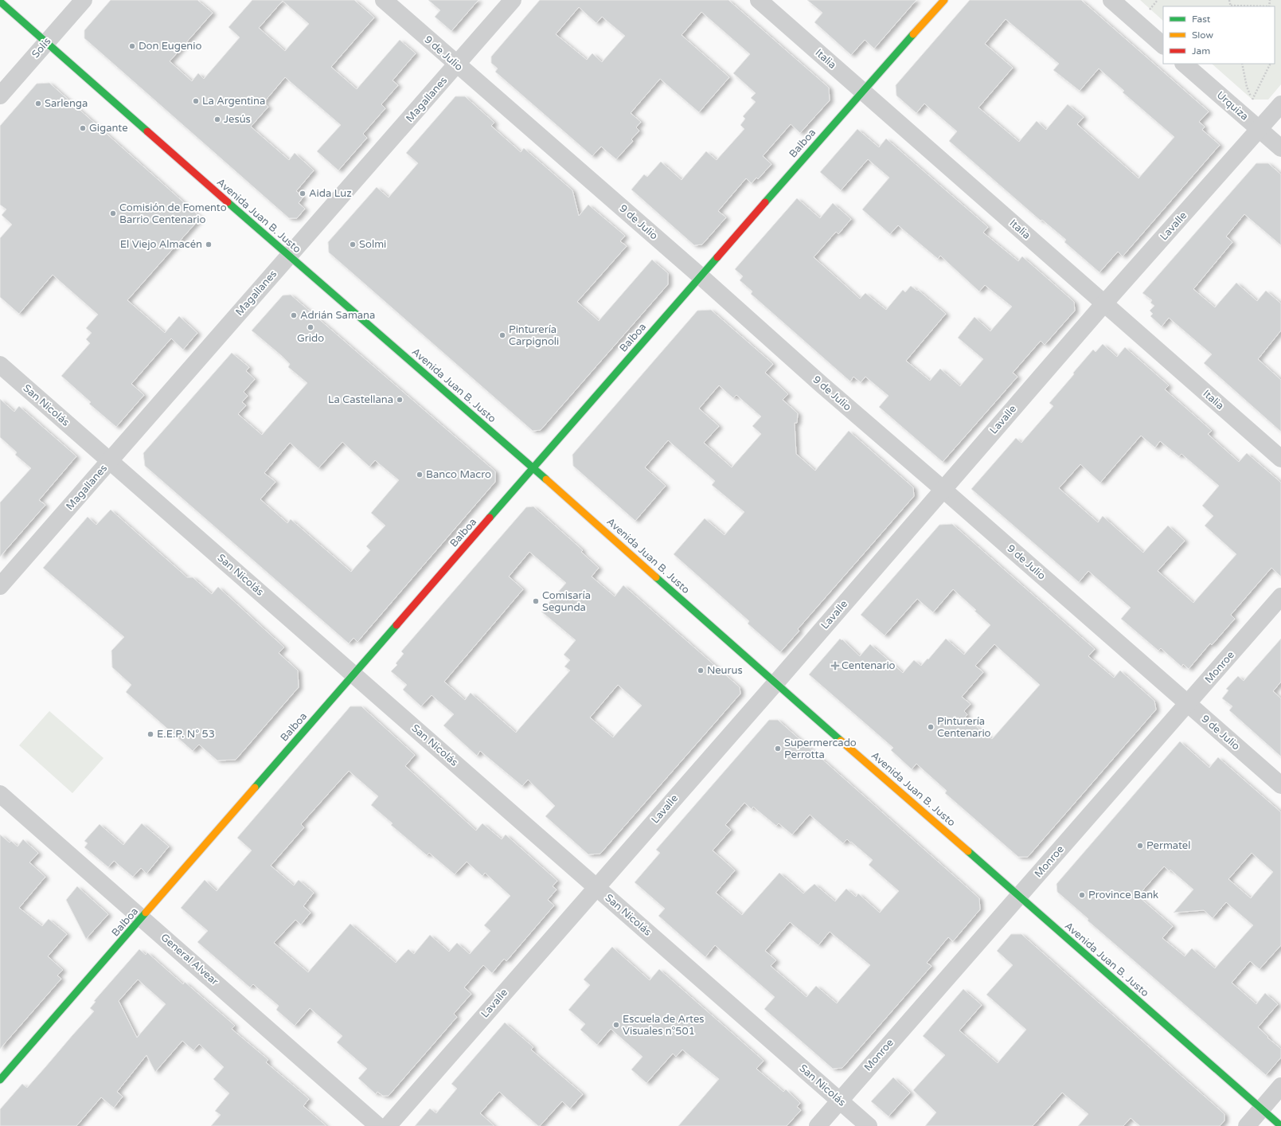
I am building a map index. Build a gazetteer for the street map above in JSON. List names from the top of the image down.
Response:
{
  "streets": {
    "main road": ["Balboa", "Avenida Juan B. Justo"],
    "street": [
      "Solís",
      "9 de Julio",
      "Italia",
      "Magallanes",
      "Urquiza",
      "Lavalle",
      "San Nicolás",
      "Monroe",
      "General Alvear"
    ]
  },
  "crossings": [
    ["Solís", "Avenida Juan B. Justo"],
    ["9 de Julio", "Magallanes"],
    ["9 de Julio", "Balboa"],
    ["9 de Julio", "Lavalle"],
    ["9 de Julio", "Monroe"],
    ["Italia", "Balboa"],
    ["Italia", "Lavalle"],
    ["Magallanes", "Avenida Juan B. Justo"],
    ["Magallanes", "San Nicolás"],
    ["Urquiza", "Lavalle"],
    ["Balboa", "Avenida Juan B. Justo"],
    ["Balboa", "San Nicolás"],
    ["Balboa", "General Alvear"],
    ["Avenida Juan B. Justo", "Lavalle"],
    ["Avenida Juan B. Justo", "Monroe"],
    ["Lavalle", "San Nicolás"],
    ["San Nicolás", "Monroe"]
  ],
  "places": {
    "other": [
      "Don Eugenio",
      "La Argentina",
      "Sarlenga",
      "Jesús",
      "Gigante",
      "Aida Luz",
      "Comisión de Fomento Barrio Centenario",
      "El Viejo Almacén",
      "Solmi",
      "Adrián Samana",
      "Grido",
      "Pinturería Carpignoli",
      "La Castellana",
      "Banco Macro",
      "Comisaría Segunda",
      "Neurus",
      "Pinturería Centenario",
      "E.E.P. N° 53",
      "Supermercado Perrotta",
      "Permatel",
      "Province Bank",
      "Escuela de Artes Visuales n°501"
    ],
    "health": ["Centenario"]
  },
  "legend": ["Fast", "Slow", "Jam"]
}
